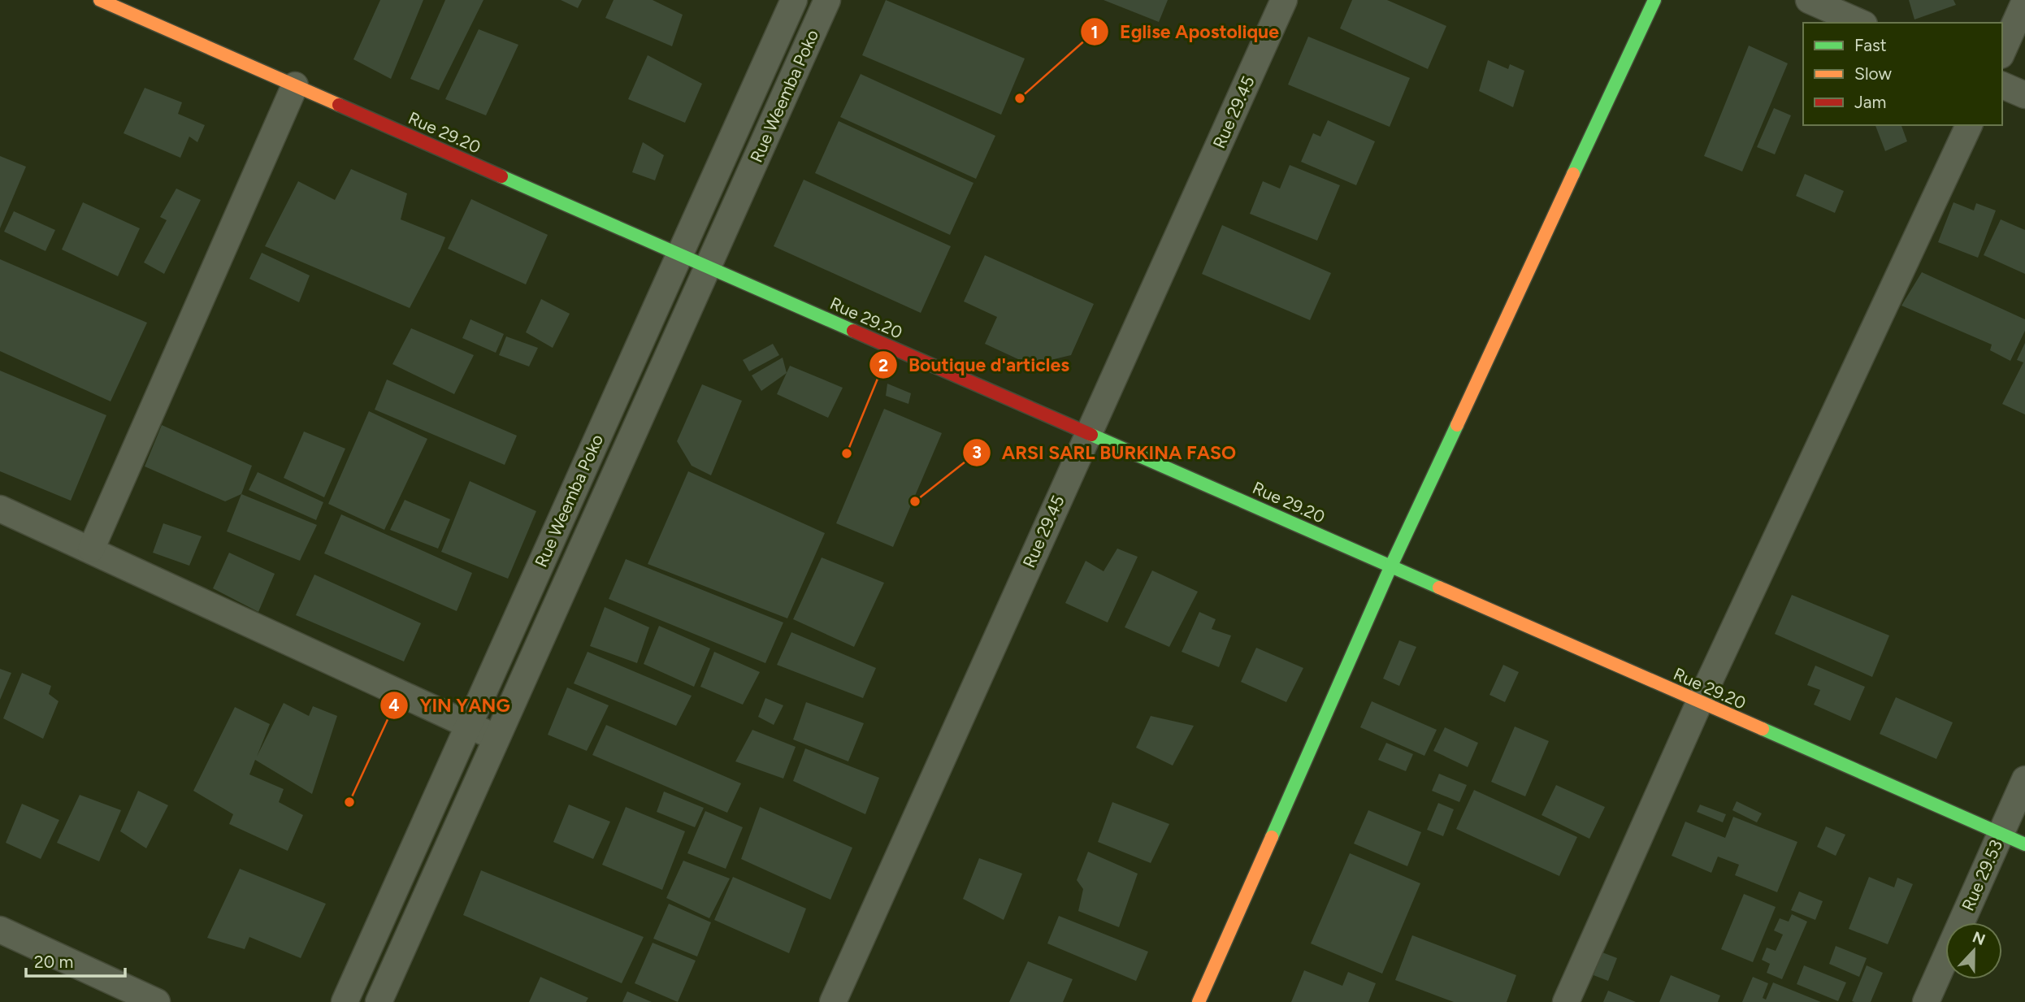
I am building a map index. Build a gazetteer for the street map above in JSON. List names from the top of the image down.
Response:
{
  "streets": {
    "street": [
      "Rue Weemba Poko",
      "Rue 29.45",
      "Rue 29.20",
      "Rue 29.53"
    ]
  },
  "crossings": [
    ["Rue Weemba Poko", "Rue 29.20"],
    ["Rue 29.45", "Rue 29.20"],
    ["Rue 29.20", "Rue 29.53"]
  ],
  "places": [
    "Eglise Apostolique",
    "Boutique d'articles",
    "ARSI SARL BURKINA FASO",
    "YIN YANG"
  ],
  "legend": ["Fast", "Slow", "Jam"],
  "scale_bar": "20 m",
  "north": "top"
}
